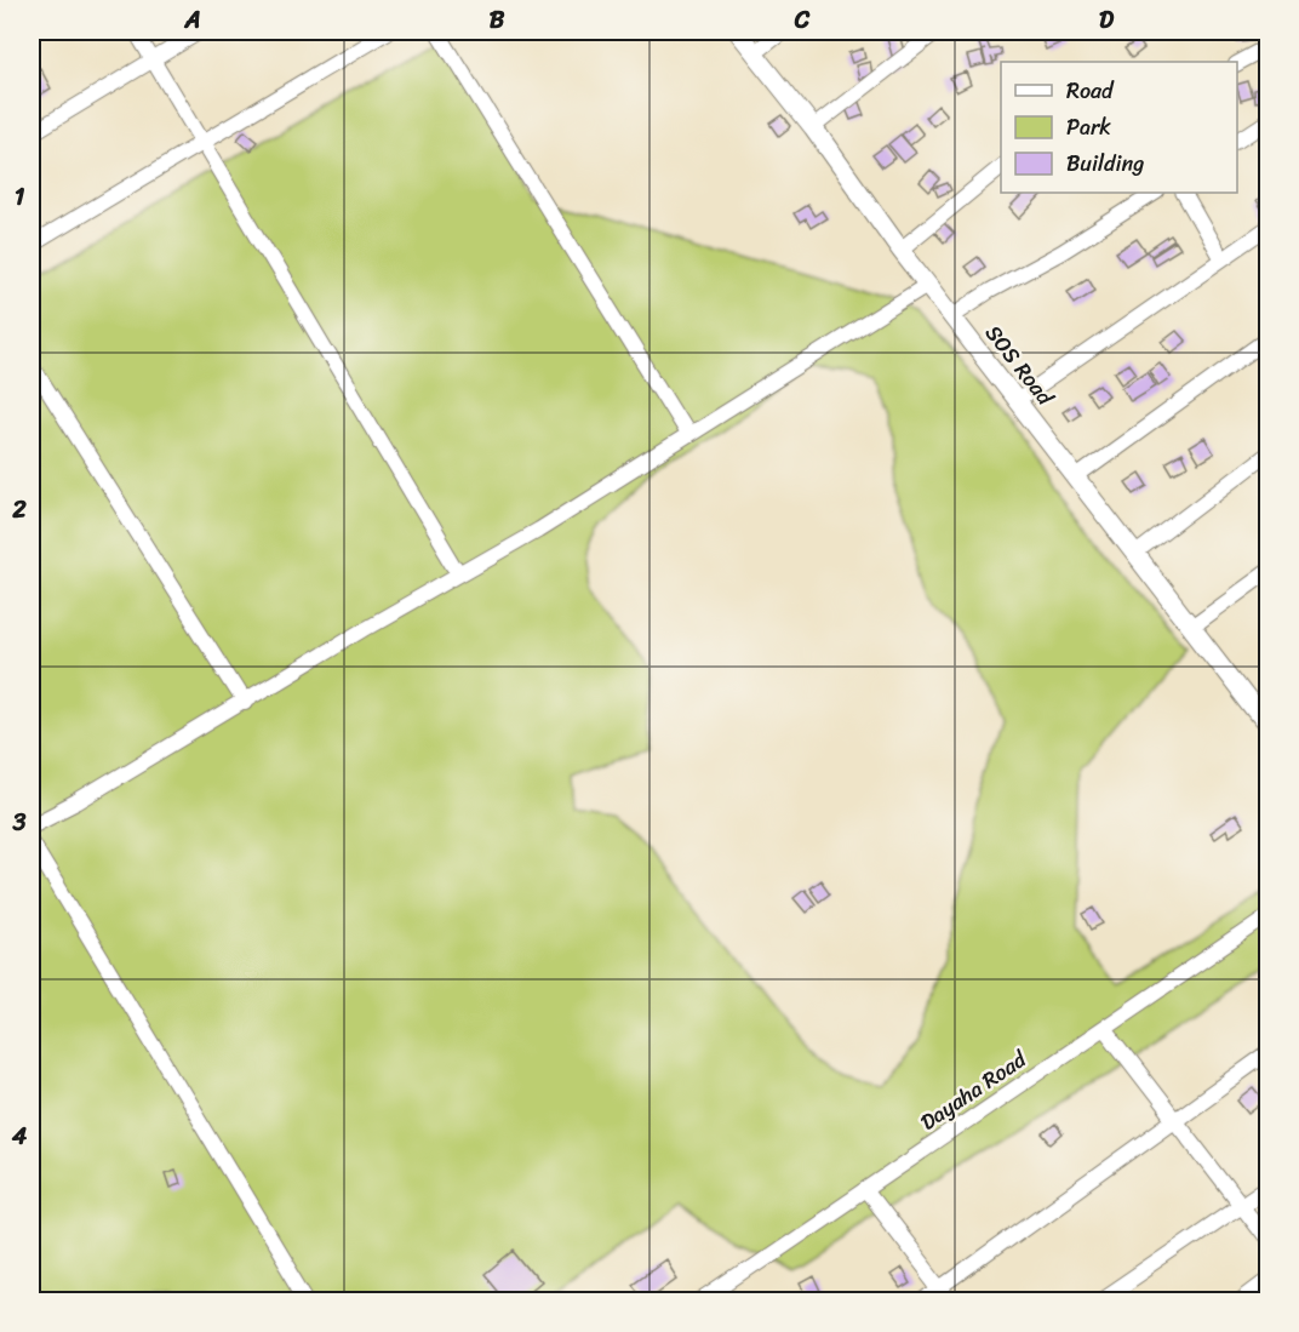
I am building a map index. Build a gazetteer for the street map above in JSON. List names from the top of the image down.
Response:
{
  "streets": {
    "street": ["SOS Road", "Dayaha Road"]
  },
  "legend": ["Road", "Park", "Building"],
  "grid": {
    "columns": [
      "A",
      "B",
      "C",
      "D"
    ],
    "rows": [
      "1",
      "2",
      "3",
      "4"
    ]
  }
}
